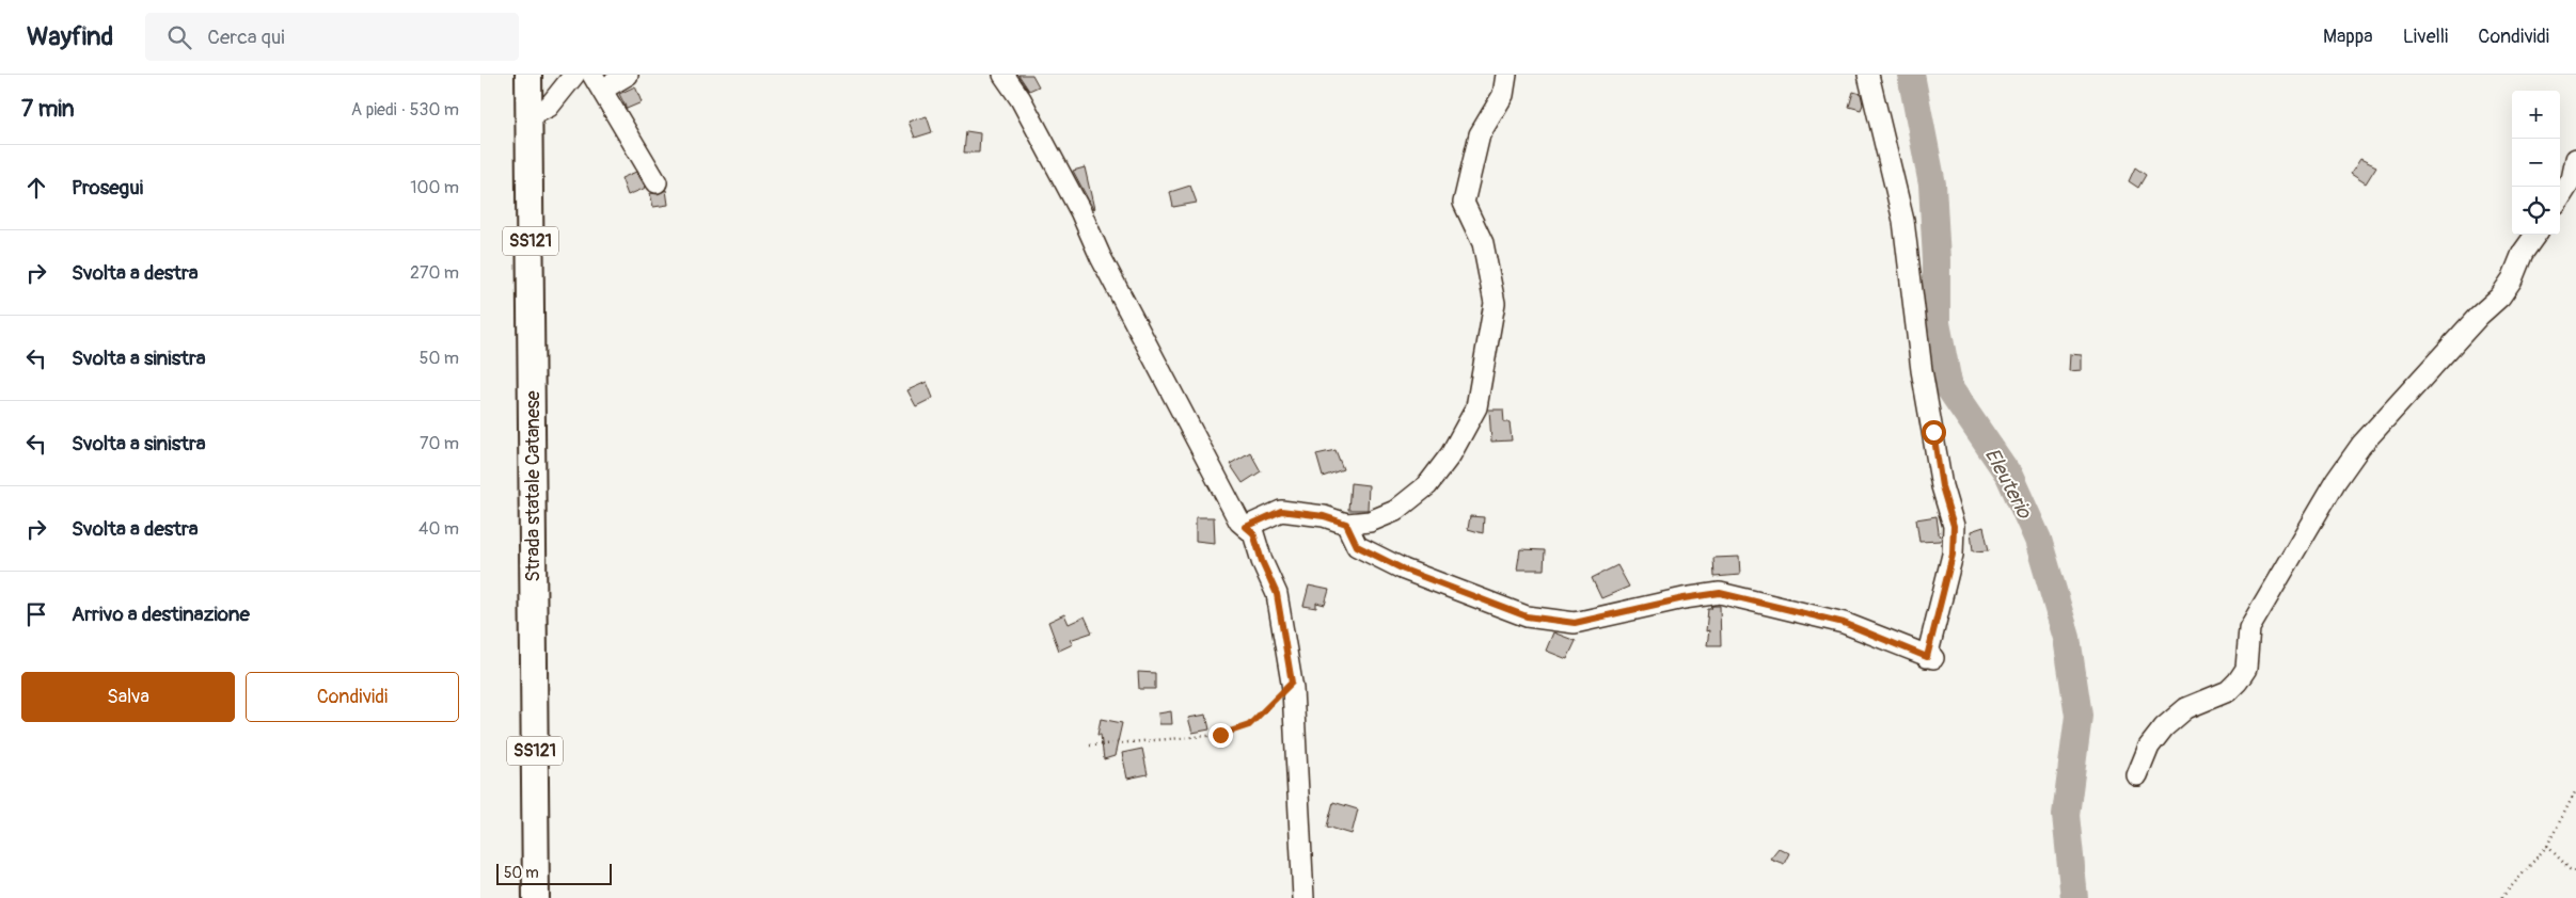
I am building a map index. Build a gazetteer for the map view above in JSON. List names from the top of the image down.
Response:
{
  "streets": {
    "main road": ["SS121", "Strada statale Catanese"]
  },
  "water": ["Eleuterio"],
  "scale_bar": "50 m",
  "page": {
    "header": "Wayfind",
    "search": "Cerca qui",
    "nav": ["Mappa", "Livelli", "Condividi"],
    "heading": ["7 min", "A piedi · 530 m"],
    "map_buttons": ["+", "−"],
    "list": [
      ["Prosegui", "100 m"],
      ["Svolta a destra", "270 m"],
      ["Svolta a sinistra", "50 m"],
      ["Svolta a sinistra", "70 m"],
      ["Svolta a destra", "40 m"],
      "Arrivo a destinazione"
    ],
    "buttons": ["Salva", "Condividi"],
    "scale": "50 m"
  }
}
